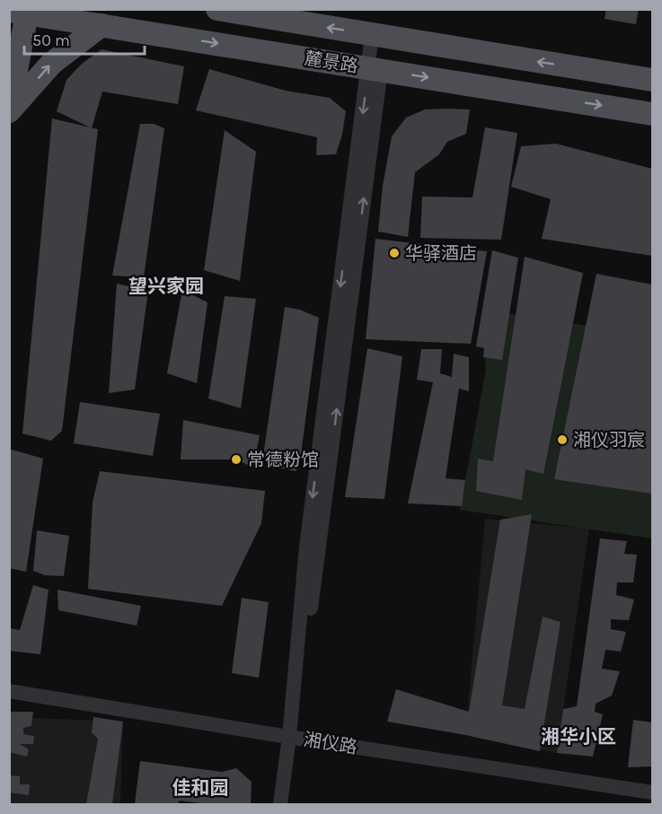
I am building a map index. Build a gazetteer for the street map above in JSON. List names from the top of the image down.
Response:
{
  "streets": {
    "main road": ["麓景路"],
    "street": ["湘仪路"]
  },
  "districts": ["望兴家园", "湘华小区", "佳和园"],
  "places": ["华驿酒店", "湘仪羽宸", "常德粉馆"],
  "scale_bar": "50 m"
}
